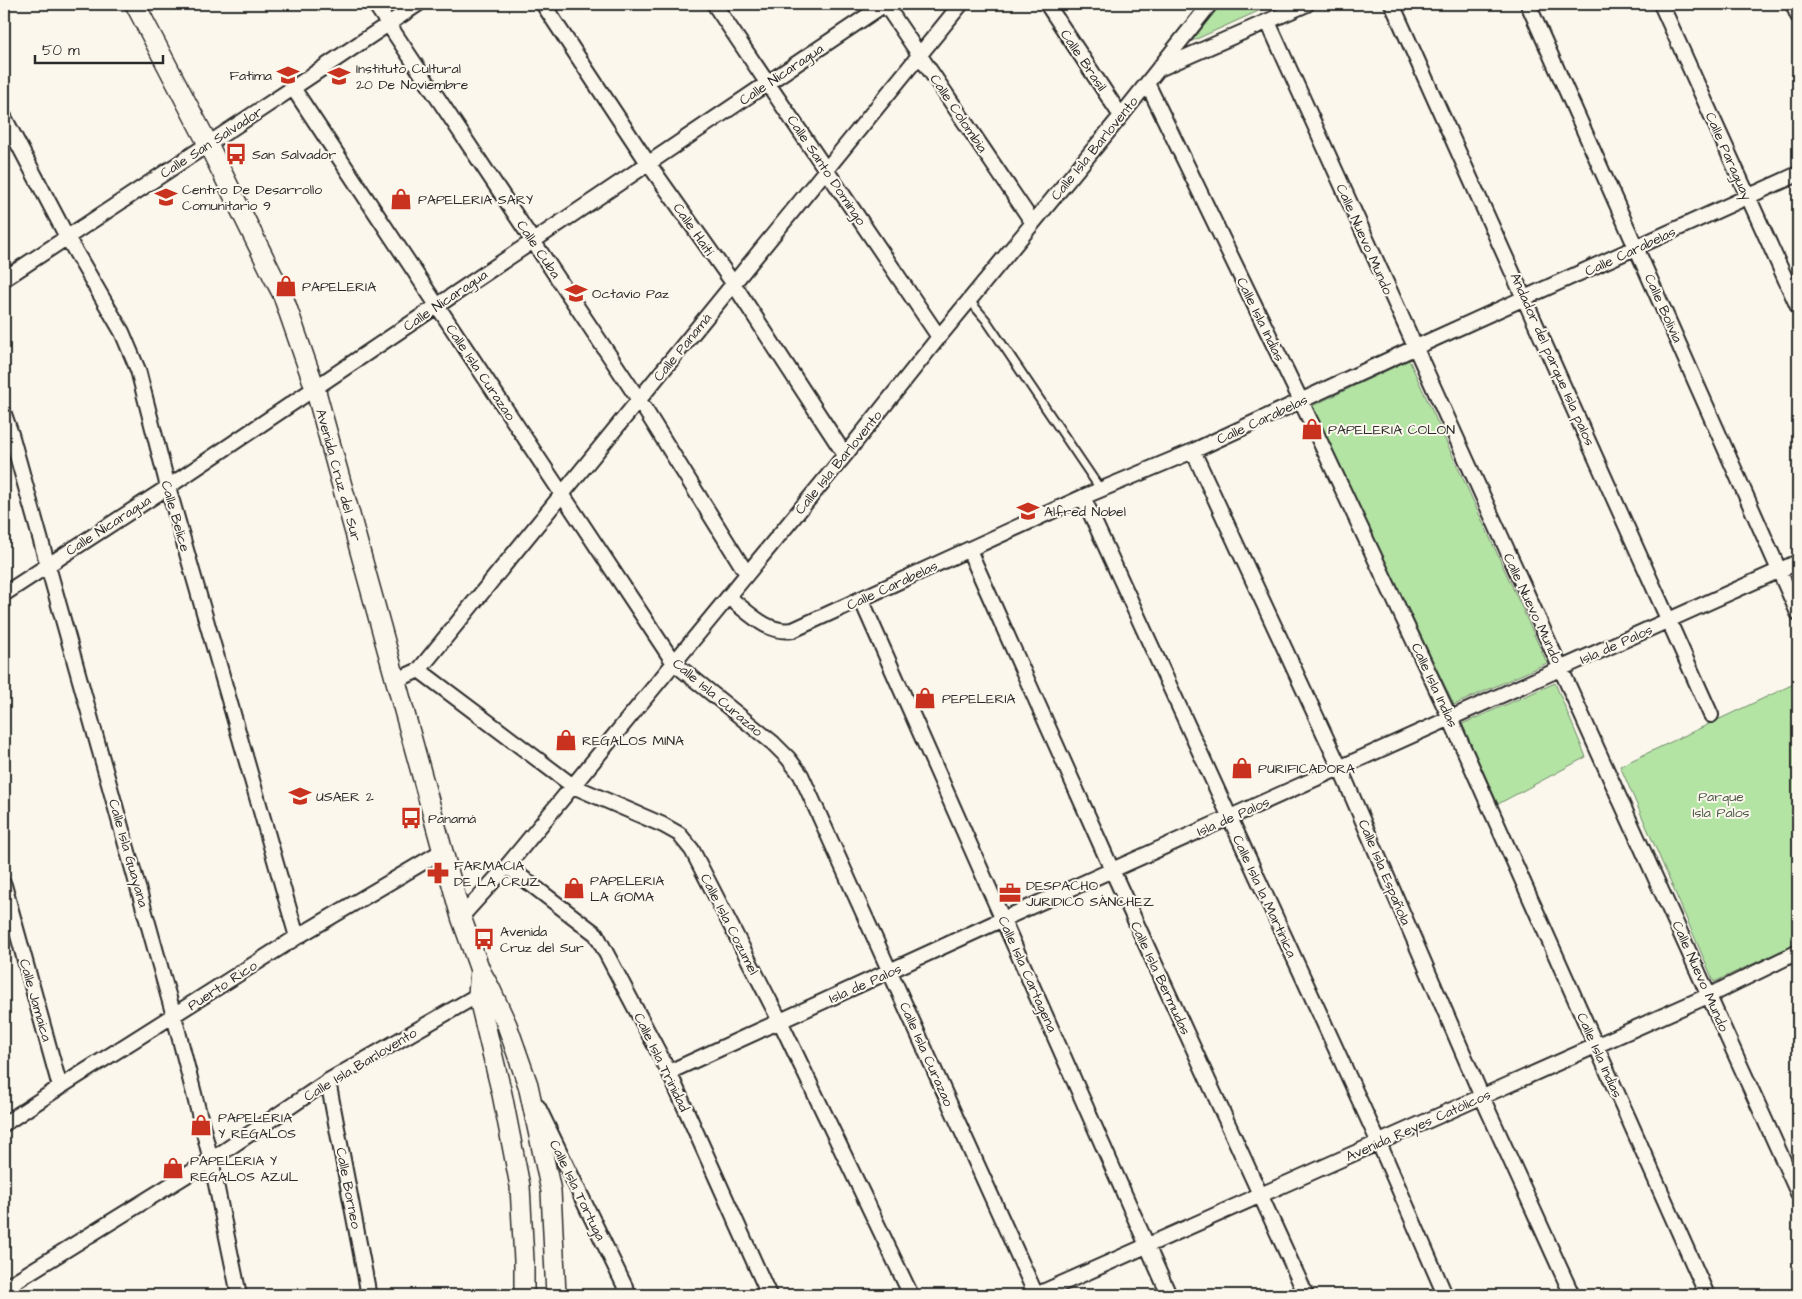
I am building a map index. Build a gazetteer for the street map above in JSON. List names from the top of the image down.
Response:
{
  "streets": {
    "main road": ["Avenida Cruz del Sur"],
    "street": [
      "Calle Brasil",
      "Calle Nicaragua",
      "Calle Colombia",
      "Calle San Salvador",
      "Calle Isla Barlovento",
      "Calle Paraguay",
      "Calle Santo Domingo",
      "Calle Haití",
      "Calle Nuevo Mundo",
      "Calle Cuba",
      "Calle Carabelas",
      "Calle Bolivia",
      "Calle Isla Indias",
      "Calle Panamá",
      "Andador del parque Isla palos",
      "Calle Isla Curazao",
      "Calle Belice",
      "Isla de Palos",
      "Calle Isla Guayana",
      "Calle Isla Española",
      "Calle Isla la Martinica",
      "Calle Isla Cozumel",
      "Calle Isla Cartagena",
      "Calle Isla Bermudas",
      "Puerto Rico",
      "Calle Jamaica",
      "Calle Isla Trinidad",
      "Avenida Reyes Católicos",
      "Calle Borneo",
      "Calle Isla Tortuga"
    ]
  },
  "crossings": [
    ["Calle Brasil", "Calle Isla Barlovento"],
    ["Calle Nicaragua", "Calle Colombia"],
    ["Calle Nicaragua", "Calle Santo Domingo"],
    ["Calle Nicaragua", "Calle Haití"],
    ["Calle Nicaragua", "Calle Cuba"],
    ["Calle Nicaragua", "Calle Isla Curazao"],
    ["Calle Nicaragua", "Avenida Cruz del Sur"],
    ["Calle Nicaragua", "Calle Belice"],
    ["Calle Nicaragua", "Calle Isla Guayana"],
    ["Calle Colombia", "Calle Isla Barlovento"],
    ["Calle Colombia", "Calle Panamá"],
    ["Calle San Salvador", "Calle Cuba"],
    ["Calle San Salvador", "Calle Isla Curazao"],
    ["Calle San Salvador", "Avenida Cruz del Sur"],
    ["Calle San Salvador", "Calle Belice"],
    ["Calle Isla Barlovento", "Calle Santo Domingo"],
    ["Calle Isla Barlovento", "Calle Haití"],
    ["Calle Isla Barlovento", "Calle Cuba"],
    ["Calle Isla Barlovento", "Calle Carabelas"],
    ["Calle Isla Barlovento", "Calle Isla Indias"],
    ["Calle Isla Barlovento", "Calle Isla Curazao"],
    ["Calle Isla Barlovento", "Avenida Cruz del Sur"],
    ["Calle Isla Barlovento", "Calle Isla Guayana"],
    ["Calle Isla Barlovento", "Calle Isla Cozumel"],
    ["Calle Isla Barlovento", "Calle Isla Trinidad"],
    ["Calle Isla Barlovento", "Calle Borneo"],
    ["Calle Paraguay", "Calle Carabelas"],
    ["Calle Santo Domingo", "Calle Panamá"],
    ["Calle Haití", "Calle Panamá"],
    ["Calle Nuevo Mundo", "Calle Carabelas"],
    ["Calle Nuevo Mundo", "Isla de Palos"],
    ["Calle Nuevo Mundo", "Avenida Reyes Católicos"],
    ["Calle Cuba", "Calle Panamá"],
    ["Calle Carabelas", "Calle Bolivia"],
    ["Calle Carabelas", "Calle Isla Indias"],
    ["Calle Carabelas", "Andador del parque Isla palos"],
    ["Calle Carabelas", "Calle Isla Española"],
    ["Calle Carabelas", "Calle Isla la Martinica"],
    ["Calle Carabelas", "Calle Isla Cartagena"],
    ["Calle Carabelas", "Calle Isla Bermudas"],
    ["Calle Bolivia", "Isla de Palos"],
    ["Calle Isla Indias", "Isla de Palos"],
    ["Calle Isla Indias", "Avenida Reyes Católicos"],
    ["Calle Panamá", "Calle Isla Curazao"],
    ["Calle Panamá", "Avenida Cruz del Sur"],
    ["Calle Panamá", "Calle Isla Cozumel"],
    ["Andador del parque Isla palos", "Isla de Palos"],
    ["Calle Isla Curazao", "Isla de Palos"],
    ["Calle Isla Curazao", "Avenida Reyes Católicos"],
    ["Avenida Cruz del Sur", "Puerto Rico"],
    ["Avenida Cruz del Sur", "Calle Isla Tortuga"],
    ["Calle Belice", "Puerto Rico"],
    ["Isla de Palos", "Calle Isla Española"],
    ["Isla de Palos", "Calle Isla la Martinica"],
    ["Isla de Palos", "Calle Isla Cozumel"],
    ["Isla de Palos", "Calle Isla Cartagena"],
    ["Isla de Palos", "Calle Isla Bermudas"],
    ["Isla de Palos", "Calle Isla Trinidad"],
    ["Calle Isla Guayana", "Puerto Rico"],
    ["Calle Isla Española", "Avenida Reyes Católicos"],
    ["Calle Isla la Martinica", "Avenida Reyes Católicos"],
    ["Calle Isla Cartagena", "Avenida Reyes Católicos"],
    ["Calle Isla Bermudas", "Avenida Reyes Católicos"],
    ["Puerto Rico", "Calle Jamaica"]
  ],
  "parks": ["Parque Isla Palos"],
  "places": {
    "school or university": [
      "Fatima",
      "Instituto Cultural 20 De Noviembre",
      "Centro De Desarrollo Comunitario 9",
      "Octavio Paz",
      "Alfred Nobel",
      "USAER 2"
    ],
    "bus stop": ["San Salvador", "Panamá", "Avenida Cruz del Sur"],
    "shop": [
      "PAPELERIA SARY",
      "PAPELERIA",
      "PAPELERIA COLON",
      "PEPELERIA",
      "REGALOS MINA",
      "PURIFICADORA",
      "PAPELERIA LA GOMA",
      "PAPELERIA Y REGALOS",
      "PAPELERIA Y REGALOS AZUL"
    ],
    "pharmacy": ["FARMACIA DE LA CRUZ"],
    "office": ["DESPACHO JURIDICO SÁNCHEZ"]
  },
  "scale_bar": "50 m"
}
